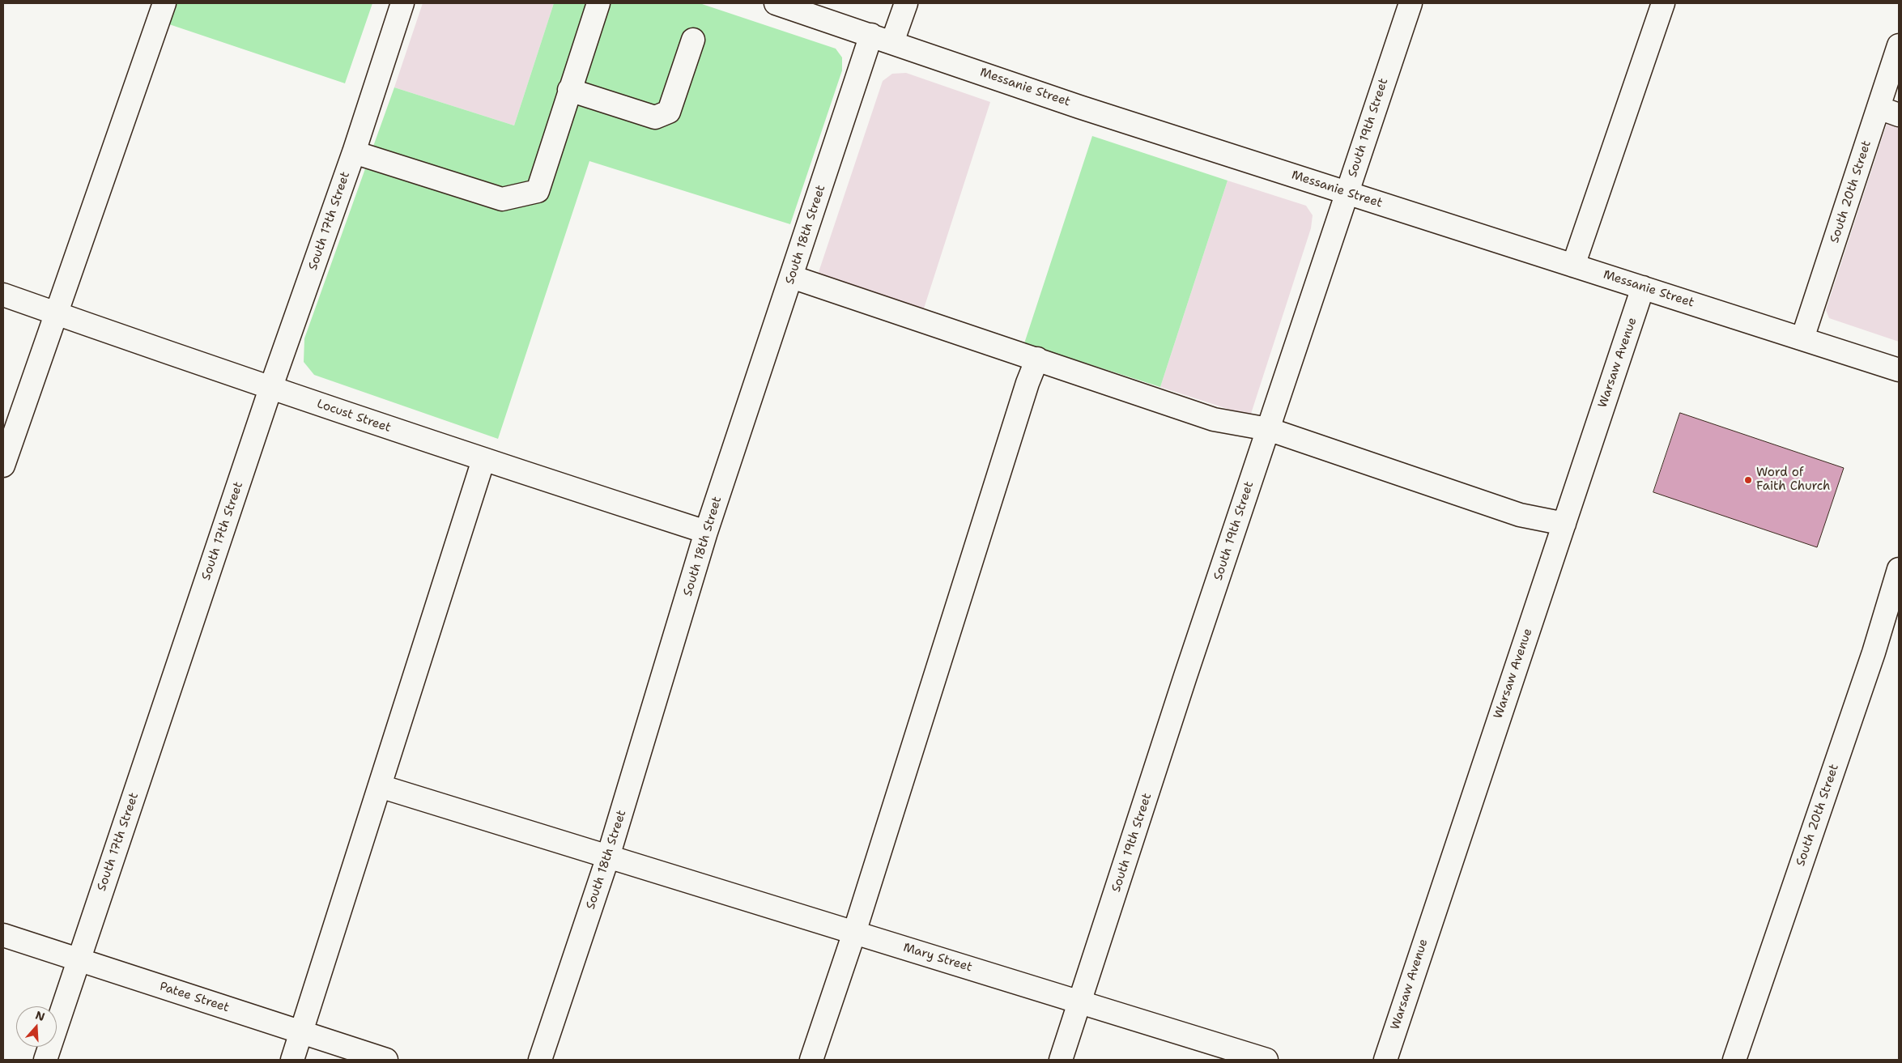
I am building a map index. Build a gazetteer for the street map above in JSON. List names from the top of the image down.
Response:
{
  "streets": {
    "street": [
      "Messanie Street",
      "South 19th Street",
      "South 20th Street",
      "South 17th Street",
      "South 18th Street",
      "Warsaw Avenue",
      "Locust Street",
      "Mary Street",
      "Patee Street"
    ]
  },
  "crossings": [
    ["Messanie Street", "South 19th Street"],
    ["Messanie Street", "South 20th Street"],
    ["Messanie Street", "South 18th Street"],
    ["Messanie Street", "Warsaw Avenue"],
    ["South 19th Street", "Mary Street"],
    ["South 17th Street", "Locust Street"],
    ["South 17th Street", "Patee Street"],
    ["South 18th Street", "Locust Street"],
    ["South 18th Street", "Mary Street"]
  ],
  "places": ["Word of Faith Church"],
  "north": "top"
}
